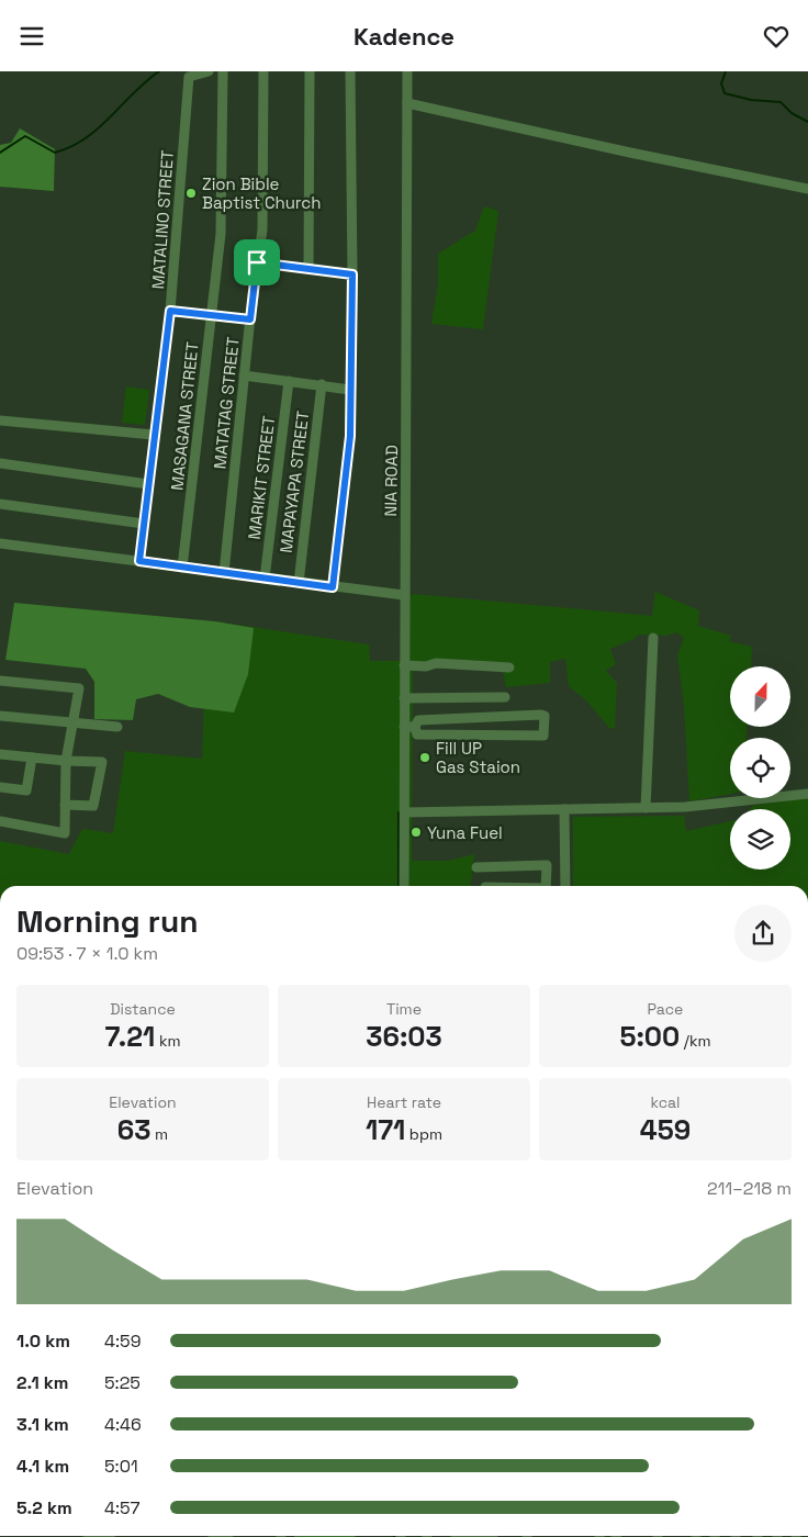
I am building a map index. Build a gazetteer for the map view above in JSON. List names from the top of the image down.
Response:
{
  "streets": {
    "street": [
      "MATALINO STREET",
      "MATATAG STREET",
      "MASAGANA STREET",
      "MARIKIT STREET",
      "NIA ROAD",
      "MAPAYAPA STREET"
    ]
  },
  "places": ["Zion Bible Baptist Church", "Fill UP Gas Staion", "Yuna Fuel"],
  "north": "top",
  "page": {
    "header": "Kadence",
    "heading": ["Morning run", "09:53 · 7 × 1.0 km"],
    "stats": [
      ["Distance", "7.21 km"],
      ["Time", "36:03"],
      ["Pace", "5:00 /km"],
      ["Elevation", "63 m"],
      ["Heart rate", "171 bpm"],
      ["kcal", "459"]
    ],
    "chart": ["Elevation", "211–218 m"],
    "list": [
      {
        "name": "1.0 km",
        "note": "4:59"
      },
      {
        "name": "2.1 km",
        "note": "5:25"
      },
      {
        "name": "3.1 km",
        "note": "4:46"
      },
      {
        "name": "4.1 km",
        "note": "5:01"
      },
      {
        "name": "5.2 km",
        "note": "4:57"
      }
    ]
  }
}
